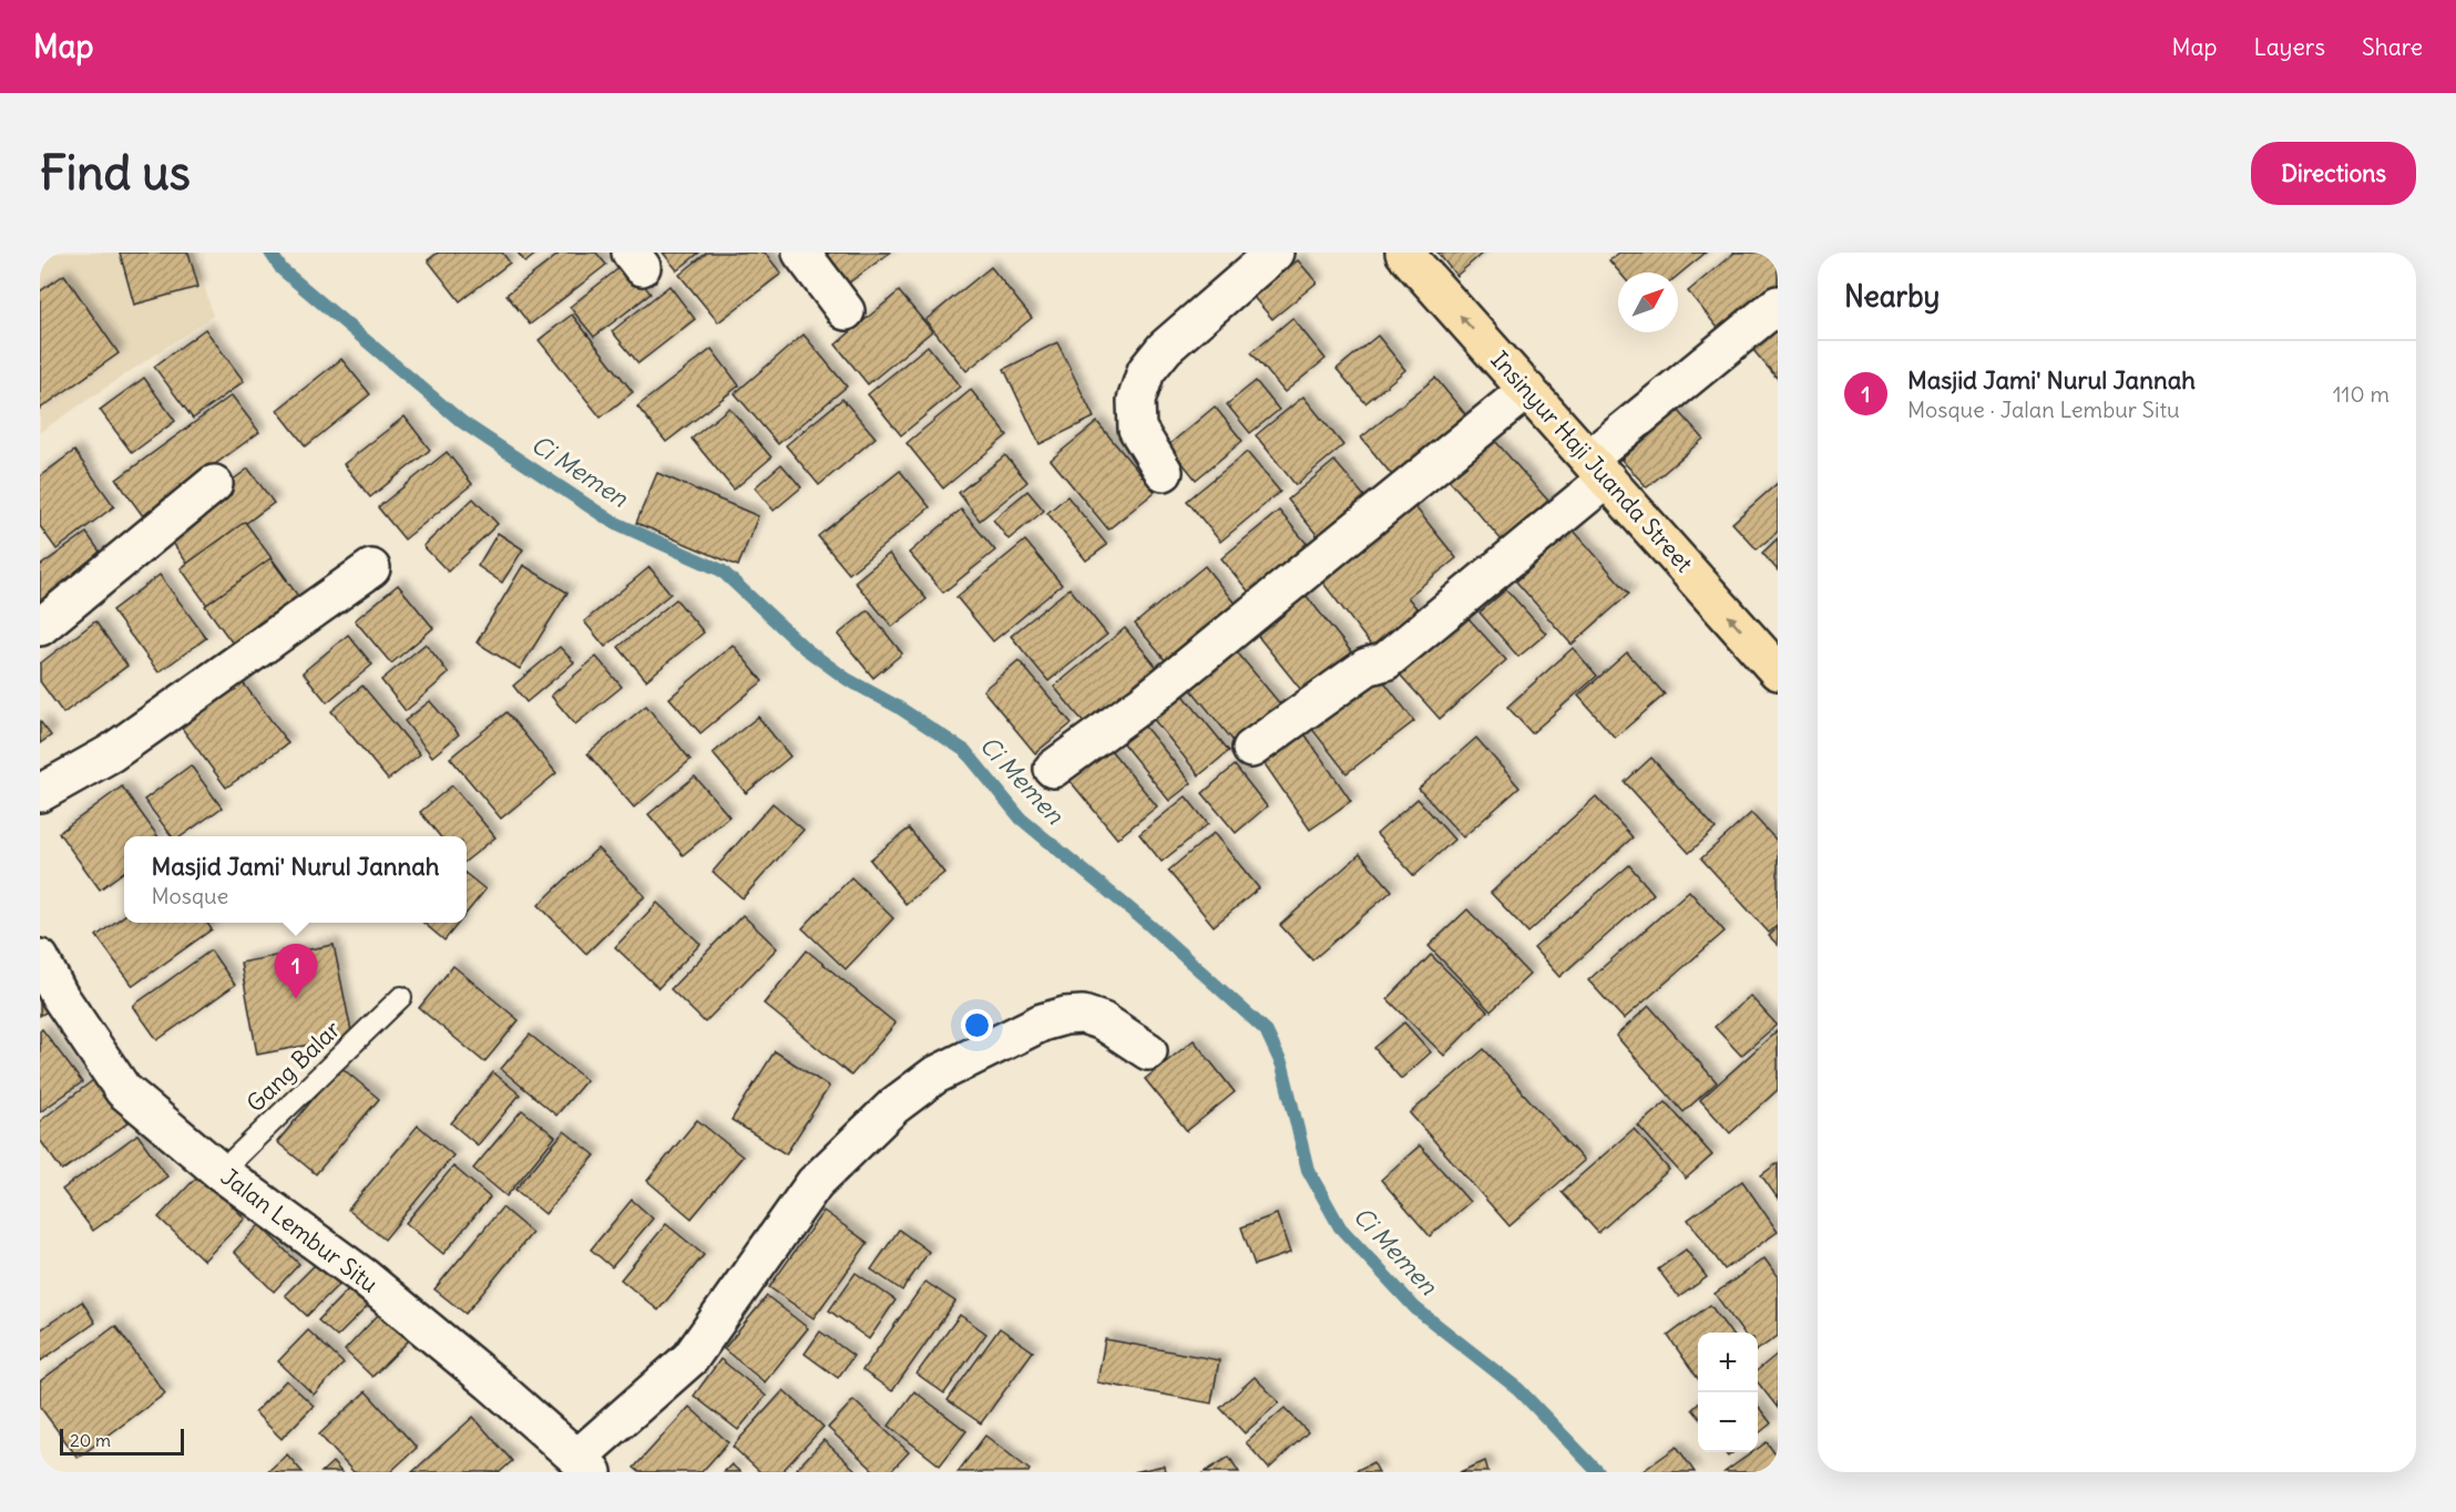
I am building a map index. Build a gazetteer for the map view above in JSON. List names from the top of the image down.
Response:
{
  "streets": {
    "highway": ["Insinyur Haji Juanda Street"],
    "street": ["Jalan Lembur Situ"],
    "lane": ["Gang Balar"]
  },
  "crossings": [
    ["Gang Balar", "Jalan Lembur Situ"]
  ],
  "one_way": ["Insinyur Haji Juanda Street"],
  "water": ["Ci Memen"],
  "scale_bar": "20 m",
  "north": "top right",
  "page": {
    "header": "Map",
    "nav": ["Map", "Layers", "Share"],
    "buttons": "Directions",
    "title": "Find us",
    "heading": "Nearby",
    "list": [
      {
        "mark": "1",
        "name": "Masjid Jami' Nurul Jannah",
        "note": "Mosque · Jalan Lembur Situ",
        "value": "110 m"
      }
    ],
    "popup": ["Masjid Jami' Nurul Jannah", "Mosque"],
    "pins": "1",
    "map_buttons": ["+", "−"],
    "scale": "20 m"
  }
}
